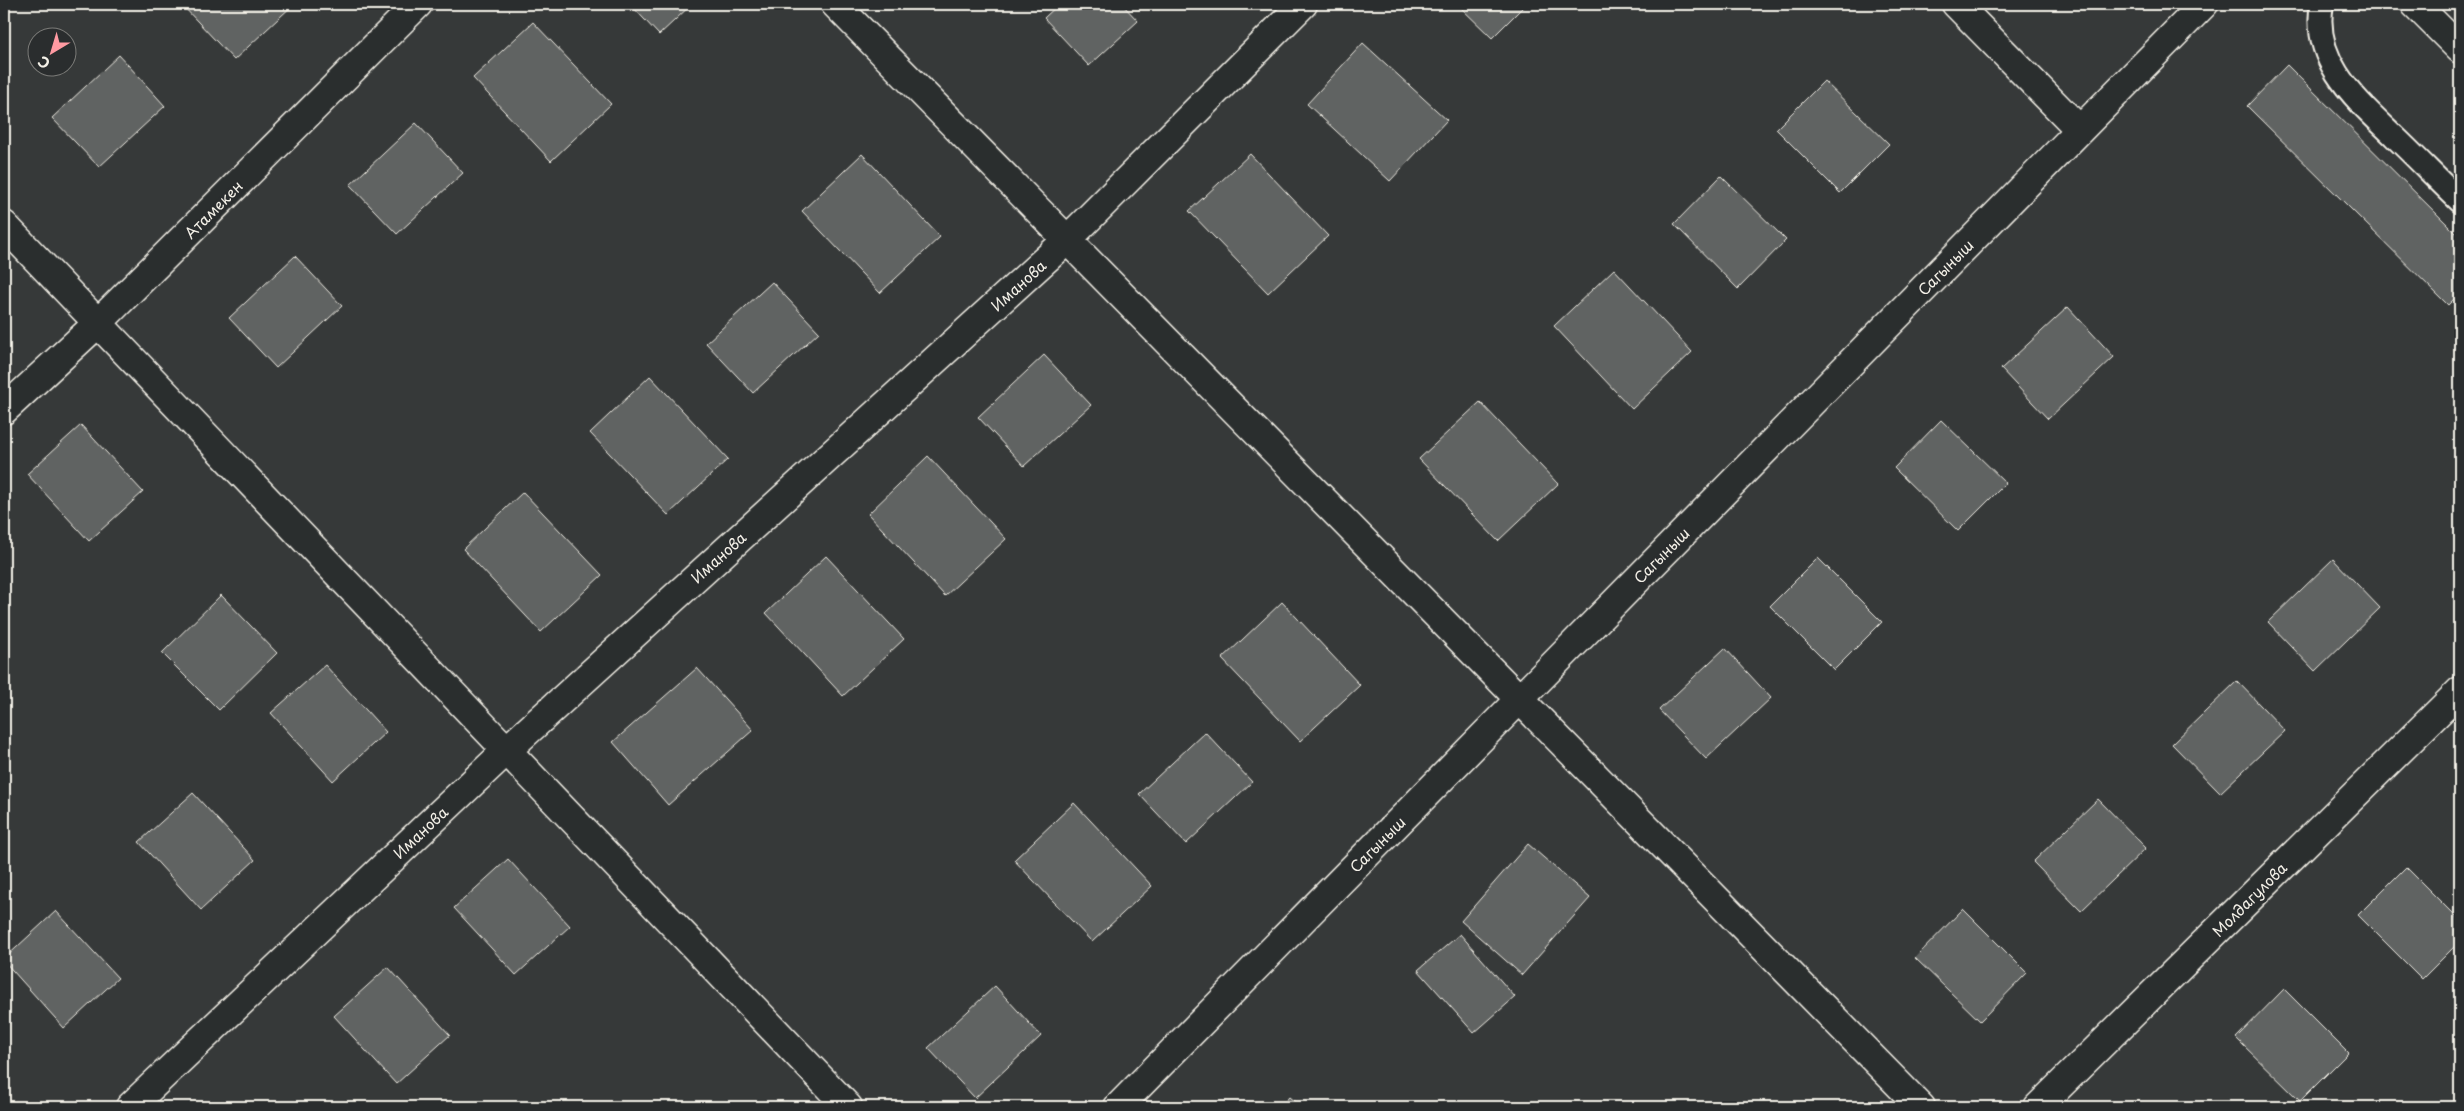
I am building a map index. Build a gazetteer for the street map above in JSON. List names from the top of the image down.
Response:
{
  "streets": {
    "street": [
      "Атамекен",
      "Сагыныш",
      "Иманова",
      "Молдагулова"
    ]
  },
  "north": "bottom left"
}
